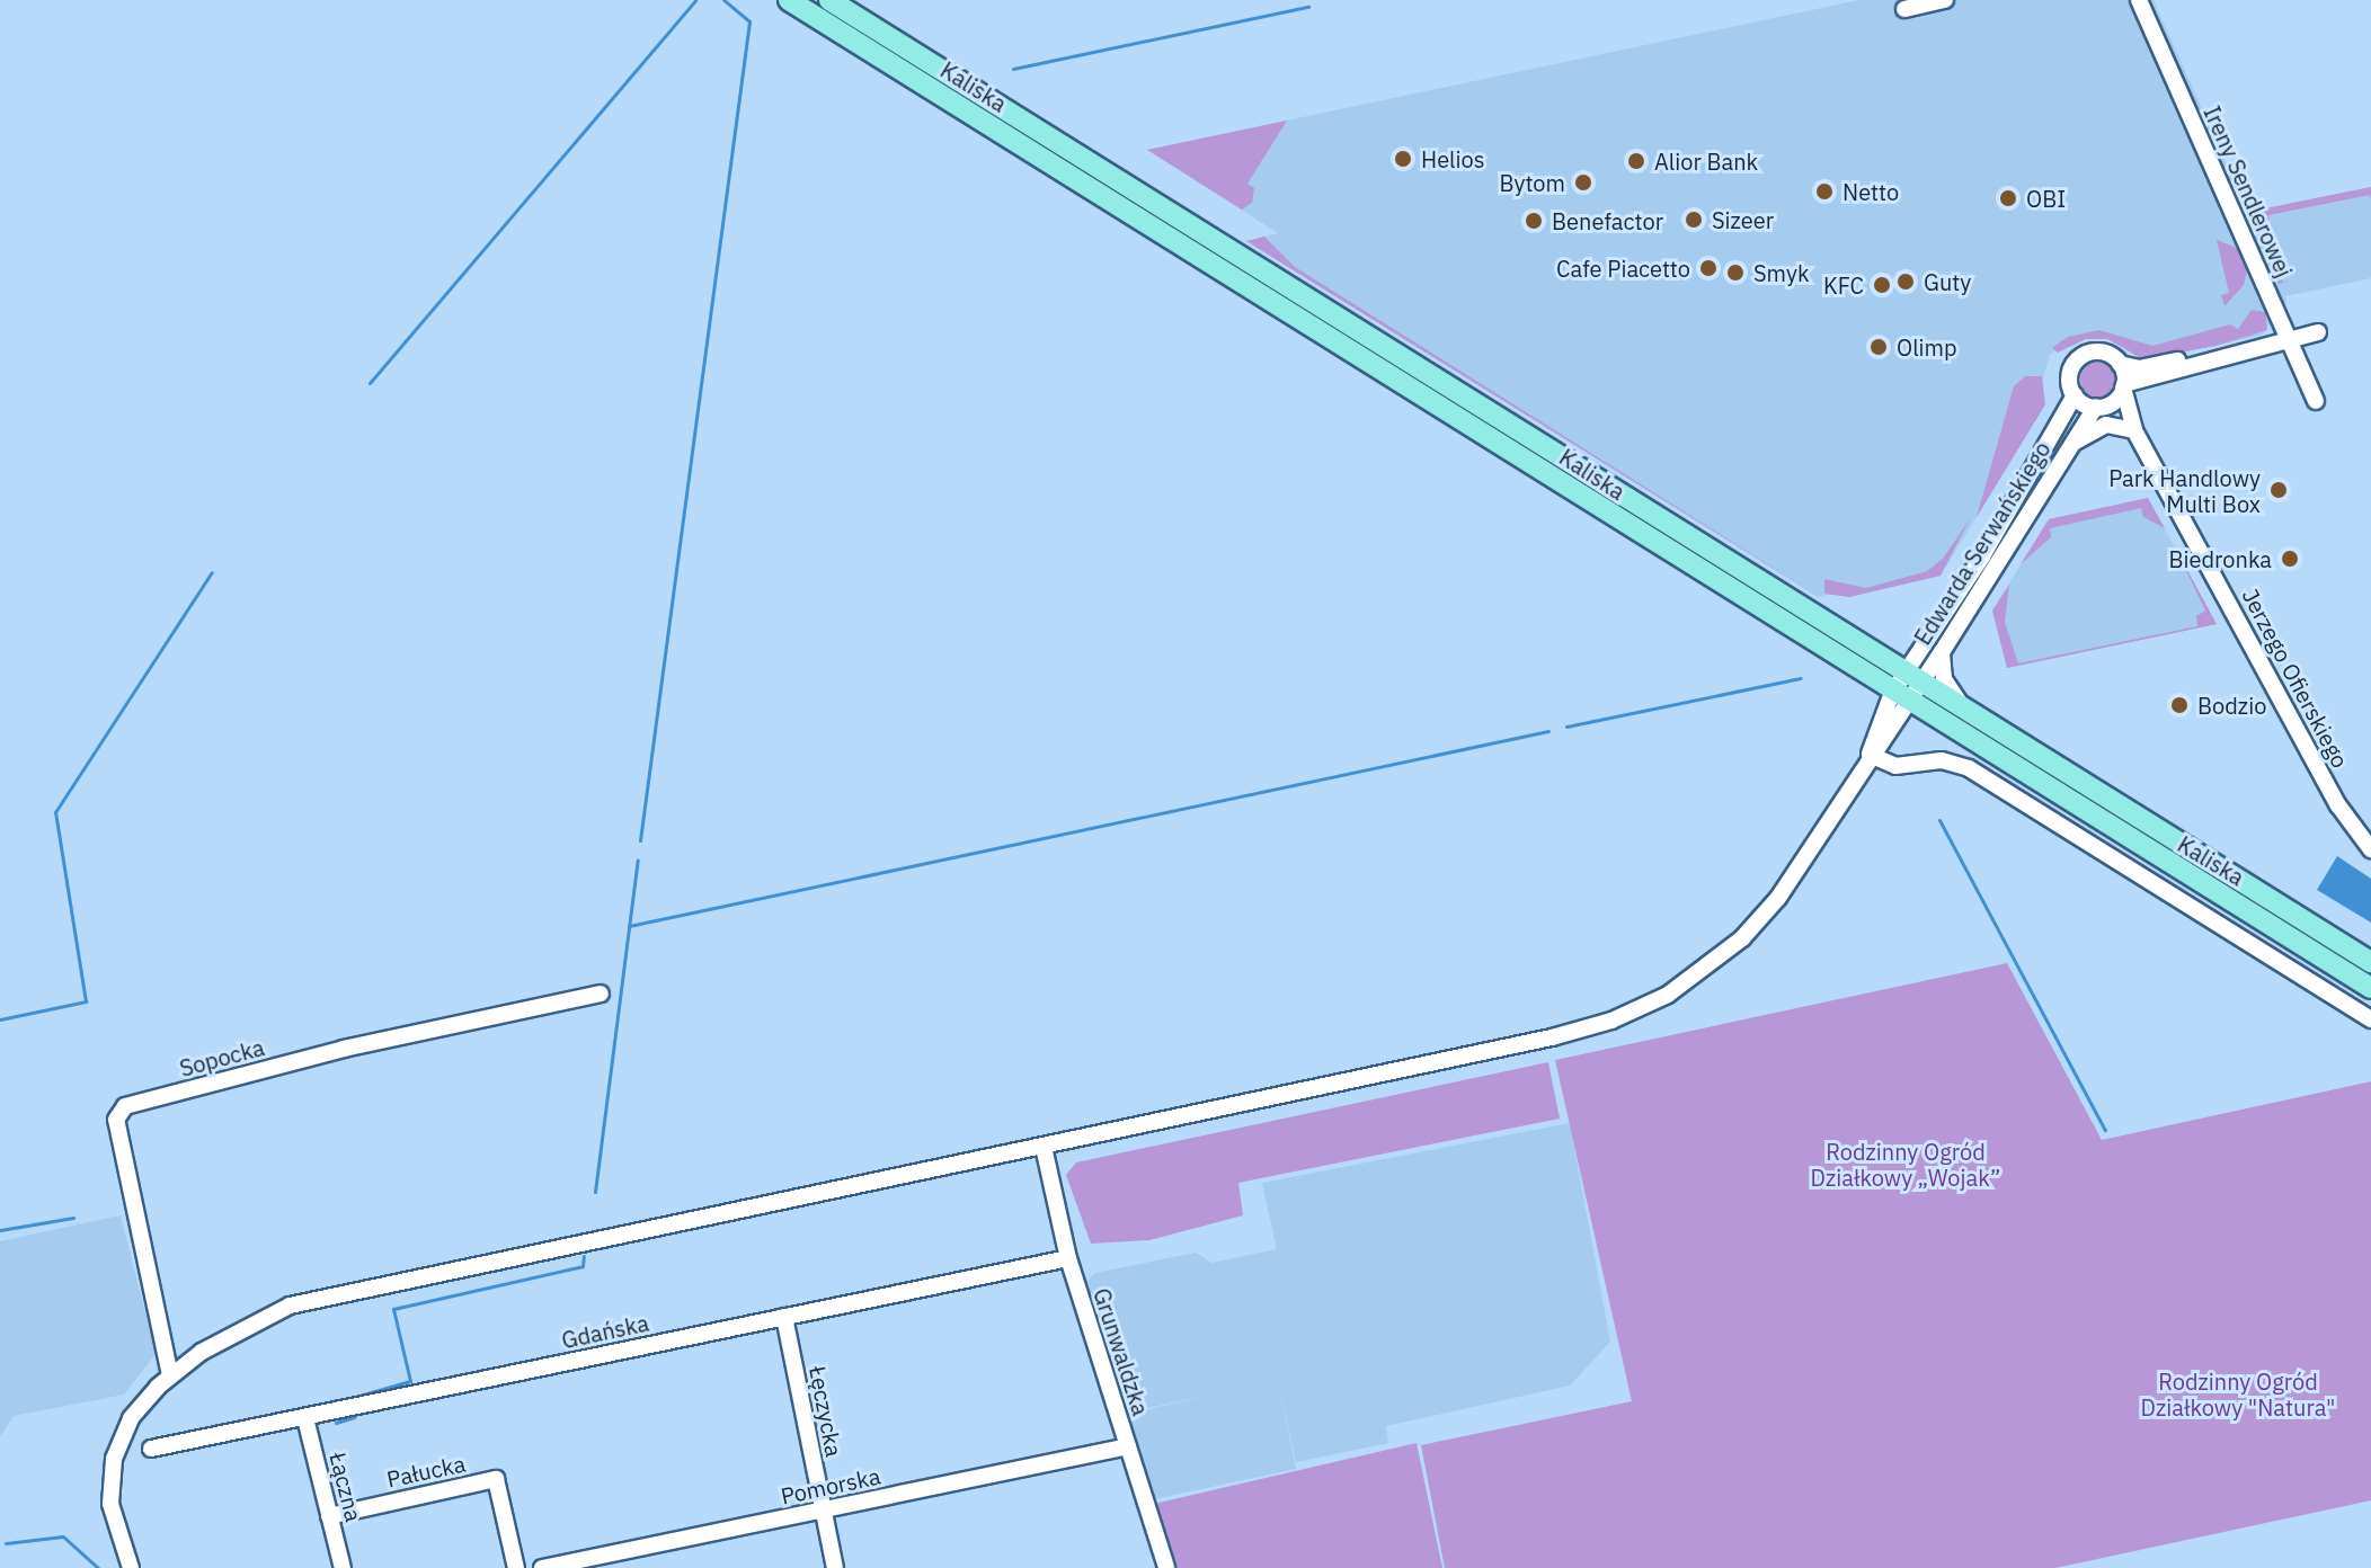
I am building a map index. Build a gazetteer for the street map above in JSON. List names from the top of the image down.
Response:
{
  "streets": {
    "main road": ["Kaliska"],
    "street": [
      "Ireny Sendlerowej",
      "Edwarda Serwańskiego",
      "Jerzego Ofierskiego",
      "Sopocka",
      "Gdańska",
      "Grunwaldzka",
      "Łęczycka",
      "Pałucka",
      "Pomorska",
      "Łączna"
    ]
  },
  "crossings": [
    ["Kaliska", "Edwarda Serwańskiego"],
    ["Edwarda Serwańskiego", "Sopocka"],
    ["Edwarda Serwańskiego", "Grunwaldzka"],
    ["Gdańska", "Grunwaldzka"],
    ["Gdańska", "Łęczycka"],
    ["Gdańska", "Łączna"],
    ["Grunwaldzka", "Pomorska"],
    ["Łęczycka", "Pomorska"],
    ["Pałucka", "Łączna"]
  ],
  "parks": ["Rodzinny Ogród Działkowy „Wojak”", "Rodzinny Ogród Działkowy \"Natura\""],
  "places": [
    "Helios",
    "Alior Bank",
    "Bytom",
    "Netto",
    "OBI",
    "Sizeer",
    "Benefactor",
    "Cafe Piacetto",
    "Smyk",
    "Guty",
    "KFC",
    "Olimp",
    "Park Handlowy Multi Box",
    "Biedronka",
    "Bodzio"
  ]
}
